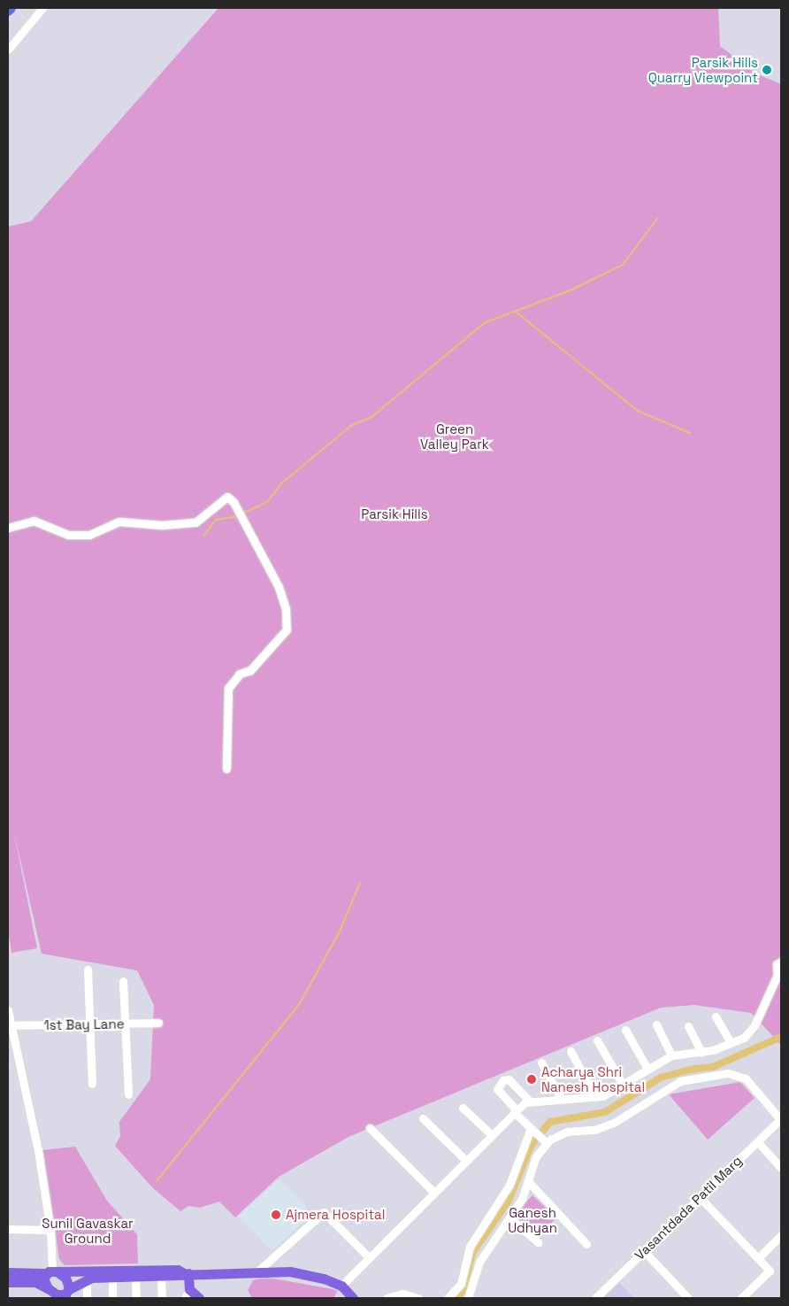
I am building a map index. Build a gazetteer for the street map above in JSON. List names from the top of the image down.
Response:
{
  "streets": {
    "street": ["1st Bay Lane", "Vasantdada Patil Marg"]
  },
  "parks": [
    "Green Valley Park",
    "Parsik Hills",
    "Ganesh Udhyan",
    "Sunil Gavaskar Ground"
  ],
  "places": ["Parsik Hills Quarry Viewpoint", "Acharya Shri Nanesh Hospital", "Ajmera Hospital"]
}
